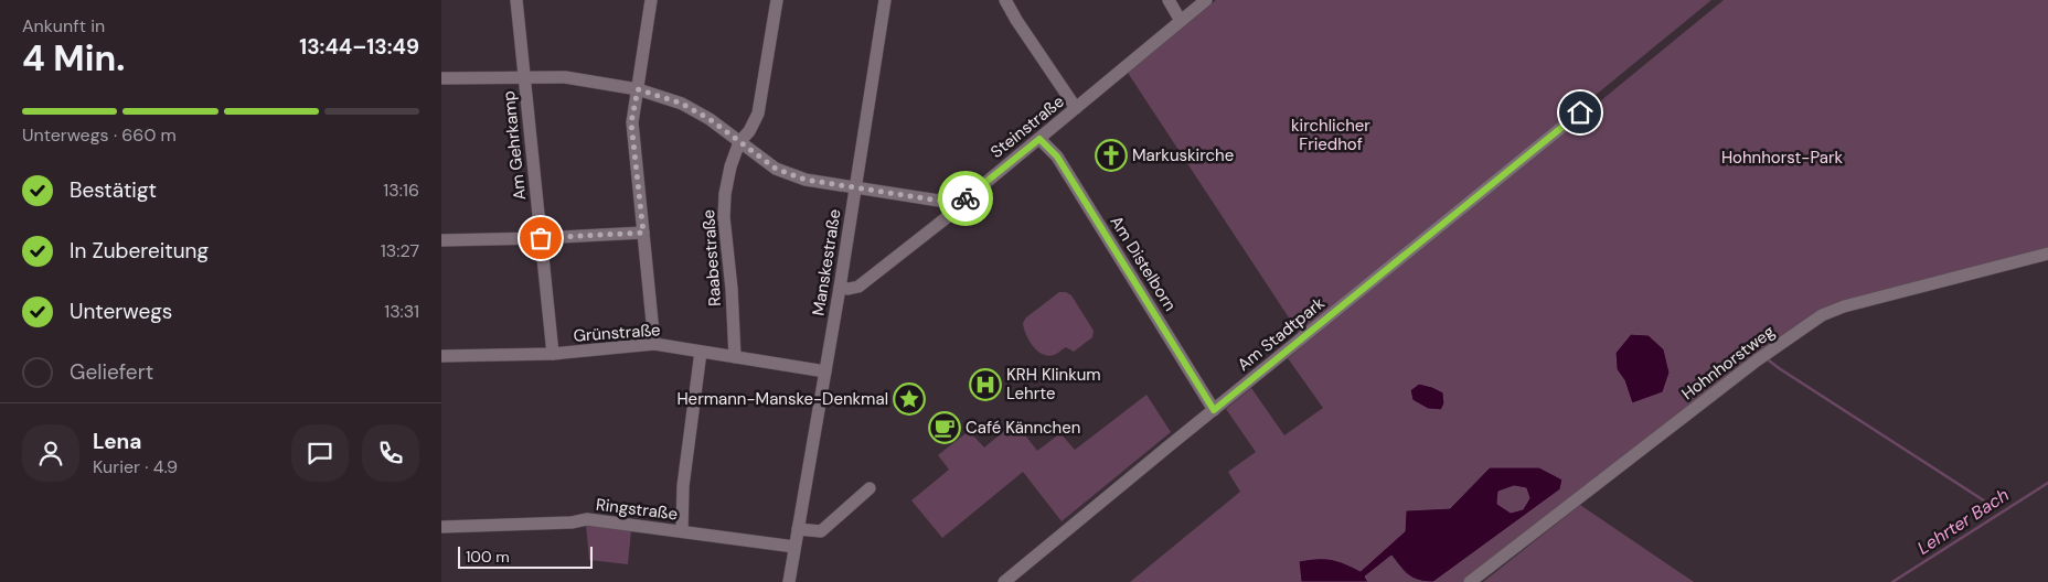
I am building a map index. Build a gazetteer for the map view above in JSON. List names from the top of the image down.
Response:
{
  "streets": {
    "street": [
      "Steinstraße",
      "Am Gehrkamp",
      "Raabestraße",
      "Manskestraße",
      "Am Distelborn",
      "Grünstraße",
      "Am Stadtpark",
      "Hohnhorstweg",
      "Ringstraße"
    ]
  },
  "crossings": [
    ["Steinstraße", "Manskestraße"],
    ["Steinstraße", "Am Distelborn"],
    ["Am Gehrkamp", "Grünstraße"],
    ["Raabestraße", "Grünstraße"],
    ["Manskestraße", "Grünstraße"],
    ["Manskestraße", "Ringstraße"],
    ["Am Distelborn", "Am Stadtpark"]
  ],
  "water": ["Lehrter Bach"],
  "parks": ["kirchlicher Friedhof", "Hohnhorst-Park"],
  "places": {
    "church": ["Markuskirche"],
    "hospital": ["KRH Klinkum Lehrte"],
    "place": ["Hermann-Manske-Denkmal"],
    "cafe": ["Café Kännchen"]
  },
  "scale_bar": "100 m",
  "page": {
    "heading": ["4 Min.", "Ankunft in", "13:44–13:49"],
    "panel": ["Lena", "Kurier · 4.9"],
    "bar": "Unterwegs · 660 m",
    "list": [
      ["Bestätigt", "13:16"],
      ["In Zubereitung", "13:27"],
      ["Unterwegs", "13:31"],
      "Geliefert"
    ],
    "scale": "100 m"
  }
}
